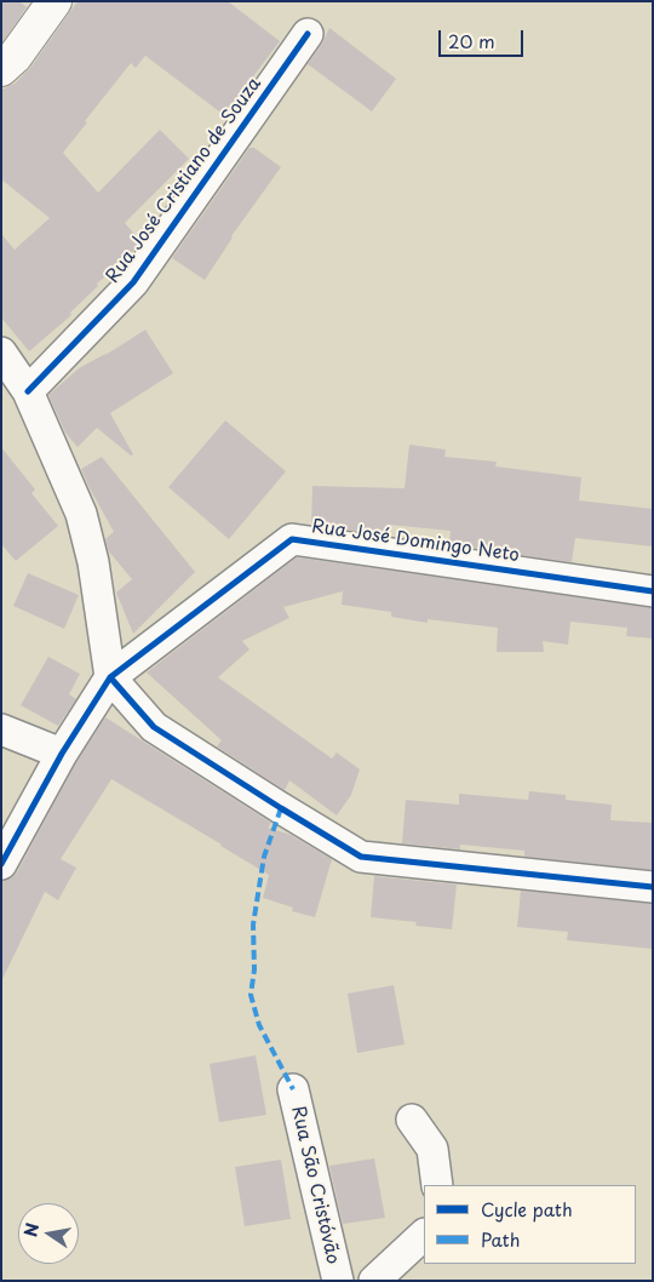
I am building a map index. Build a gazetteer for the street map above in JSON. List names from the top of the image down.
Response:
{
  "streets": {
    "street": ["Rua José Cristiano de Souza", "Rua José Domingo Neto", "Rua São Cristóvão"]
  },
  "legend": ["Cycle path", "Path"],
  "scale_bar": "20 m",
  "north": "left"
}
